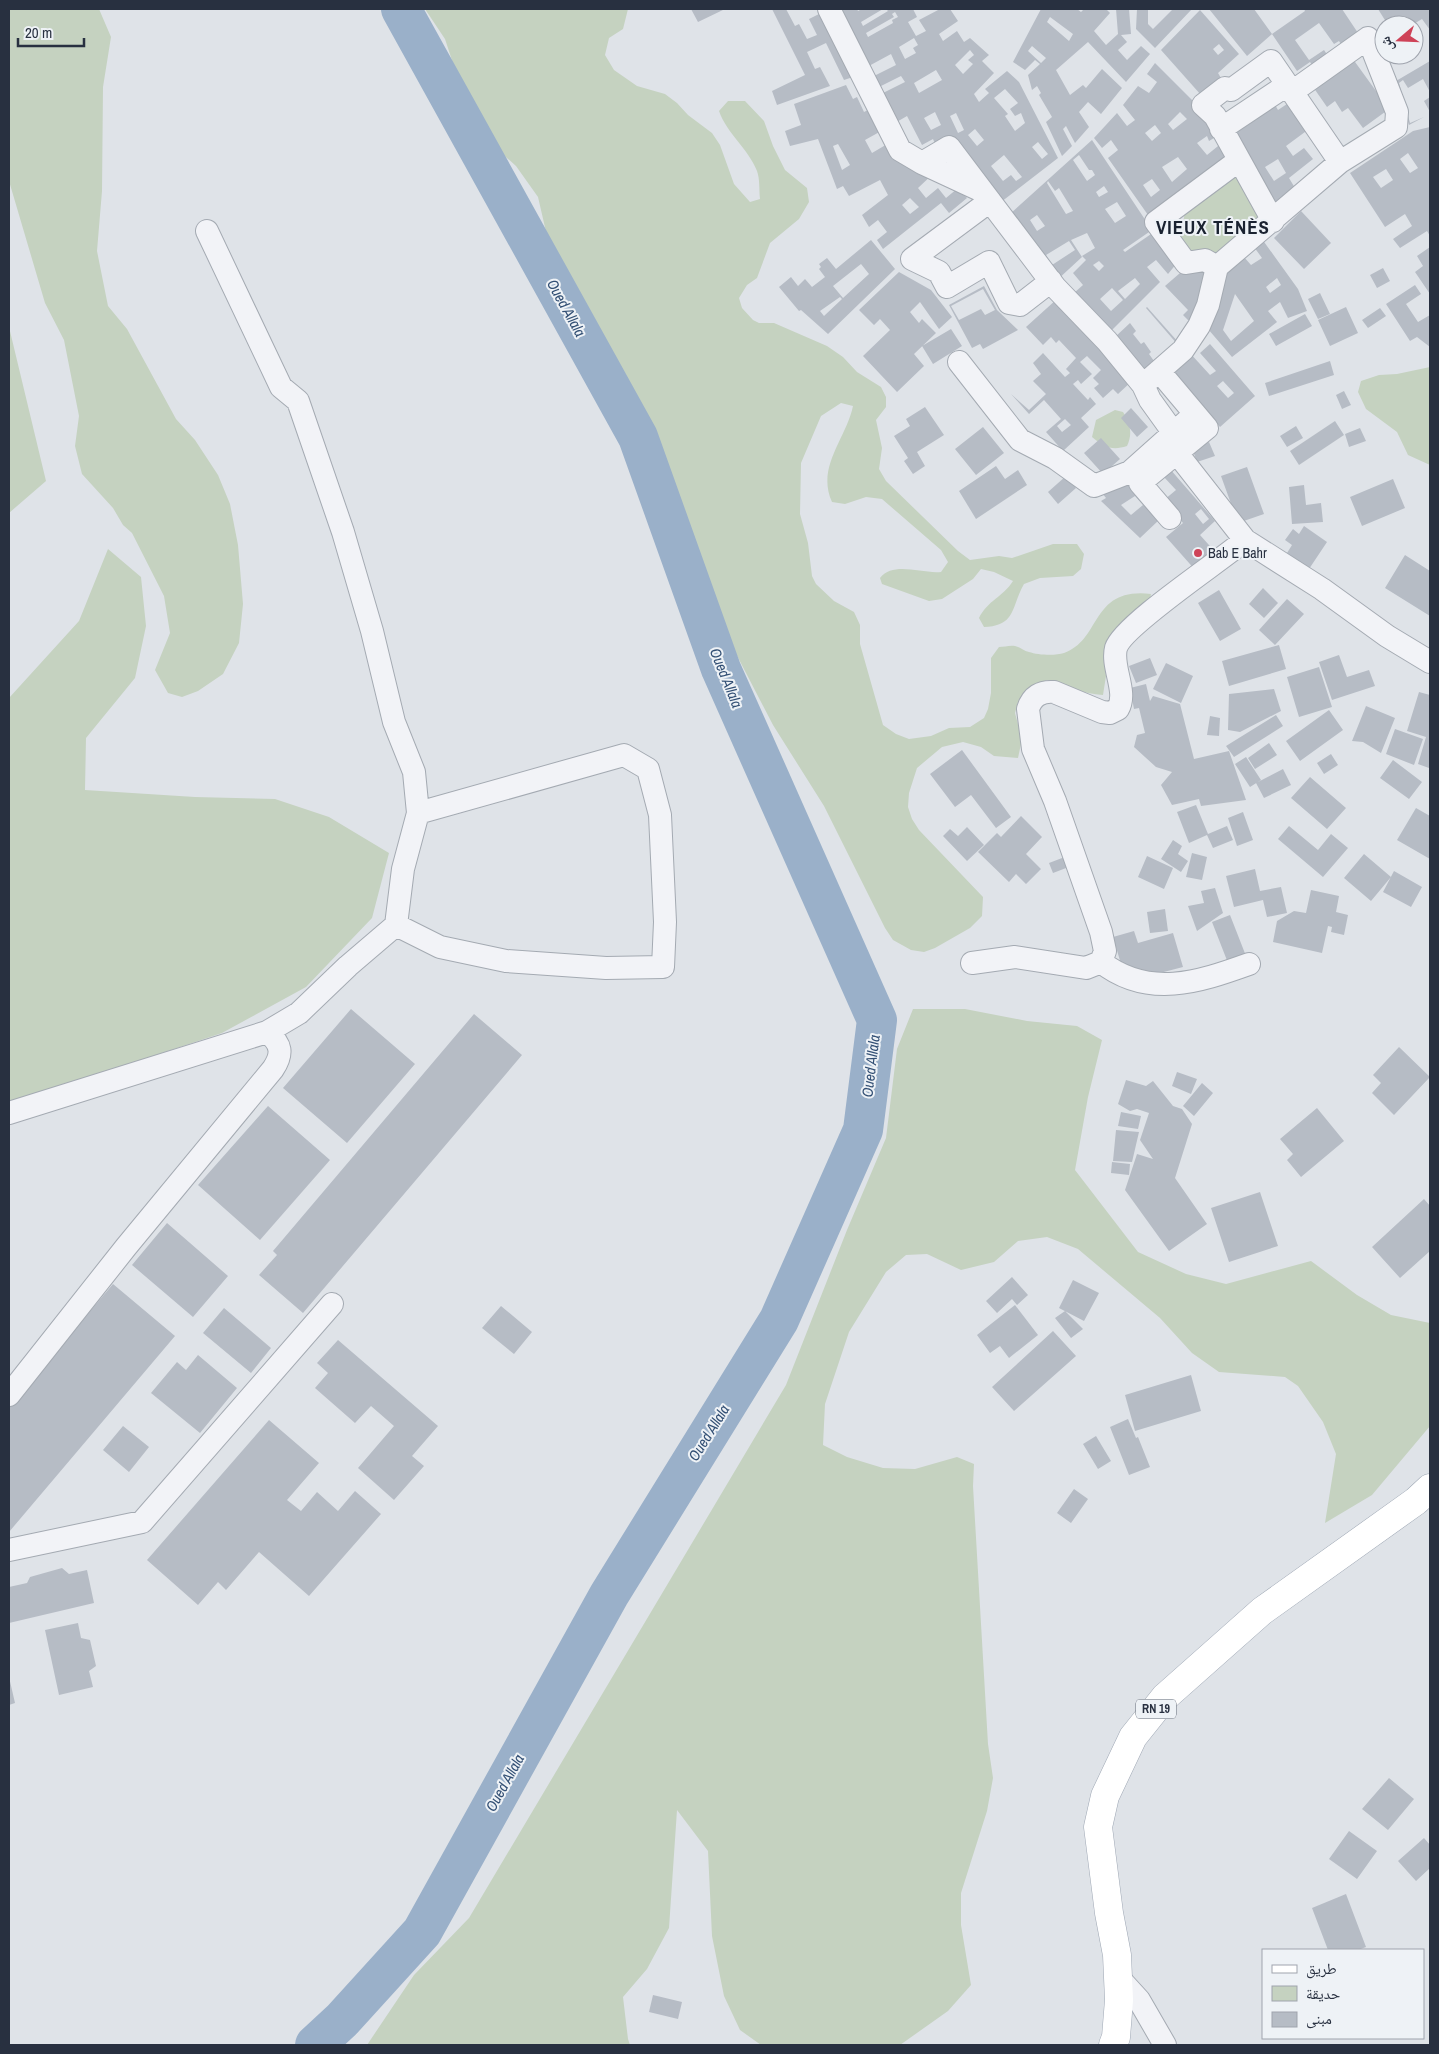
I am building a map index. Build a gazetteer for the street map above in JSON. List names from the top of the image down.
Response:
{
  "streets": {
    "main road": ["RN 19"]
  },
  "districts": ["VIEUX TÉNÈS"],
  "water": ["Oued Allala"],
  "places": ["Bab E Bahr"],
  "legend": ["طريق", "حديقة", "مبنى"],
  "scale_bar": "20 m",
  "north": "left"
}
